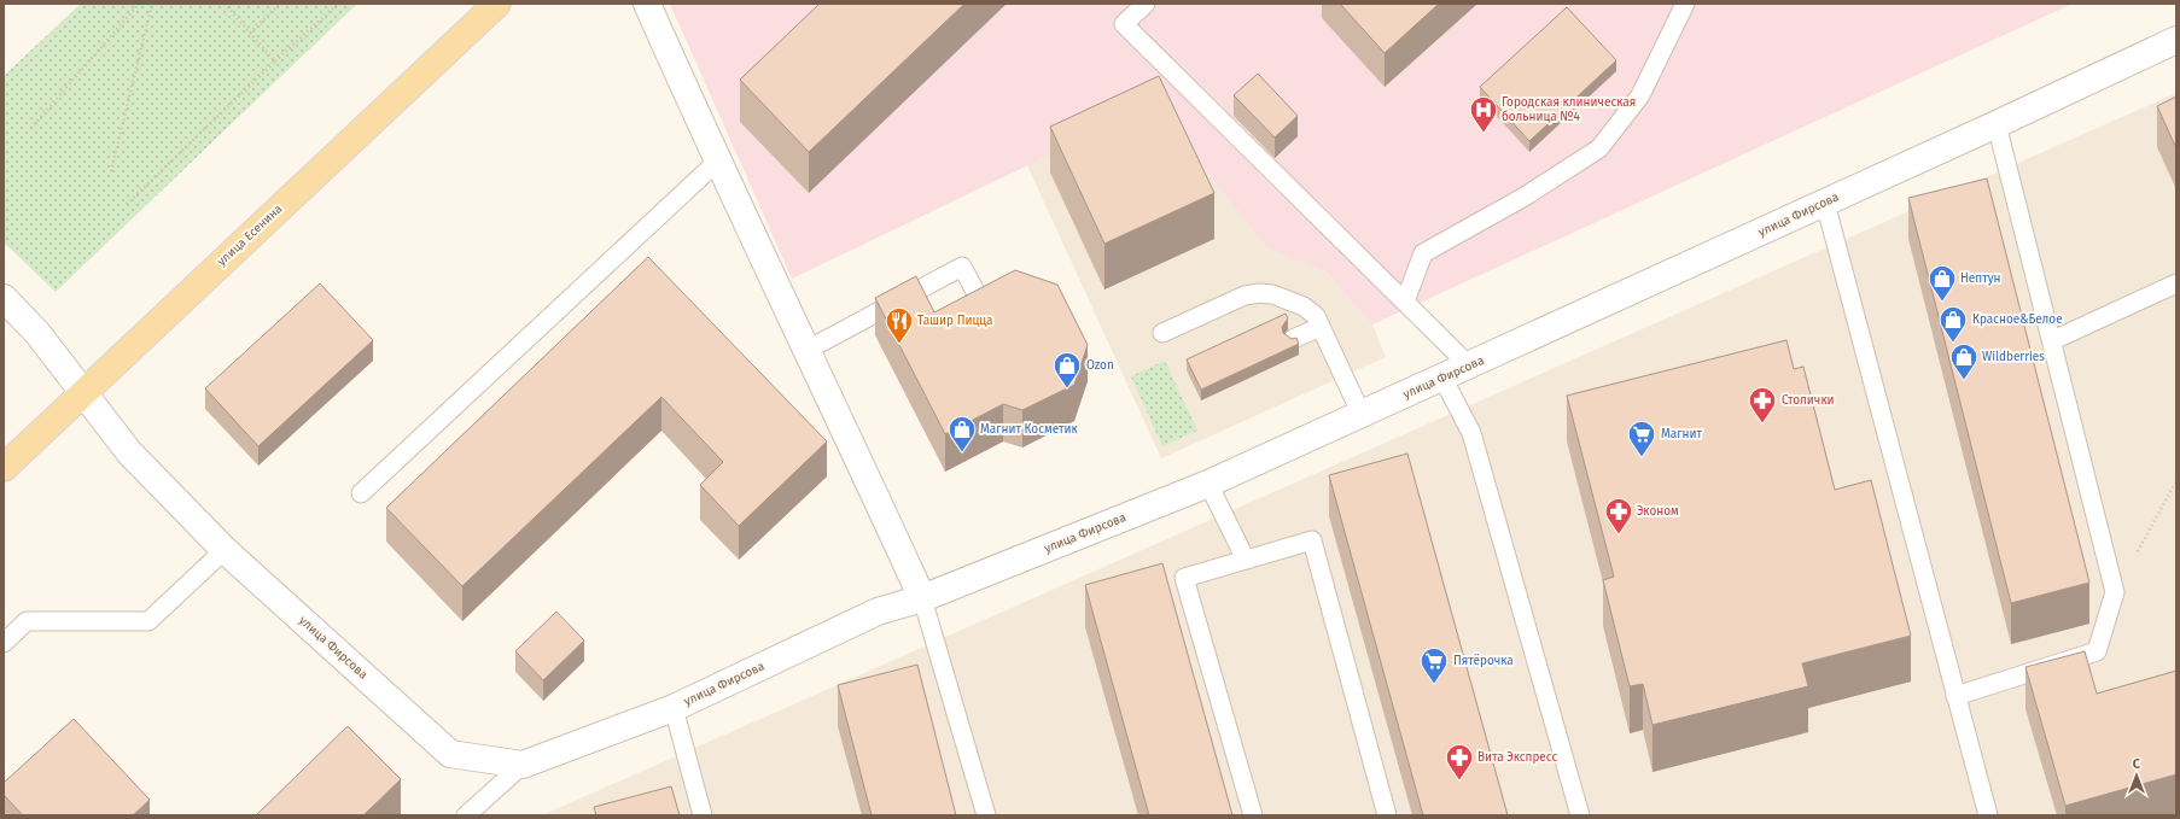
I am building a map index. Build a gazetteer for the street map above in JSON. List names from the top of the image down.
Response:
{
  "streets": {
    "main road": ["улица Есенина"],
    "street": ["улица Фирсова"]
  },
  "crossings": [
    ["улица Фирсова", "улица Есенина"]
  ],
  "places": {
    "hospital": ["Городская клиническая больница №4"],
    "shop": [
      "Нептун",
      "Красное&Белое",
      "Wildberries",
      "Ozon",
      "Магнит Косметик"
    ],
    "restaurant": ["Ташир Пицца"],
    "pharmacy": ["Столички", "Эконом", "Вита Экспресс"],
    "supermarket": ["Магнит", "Пятёрочка"]
  },
  "north": "top"
}
